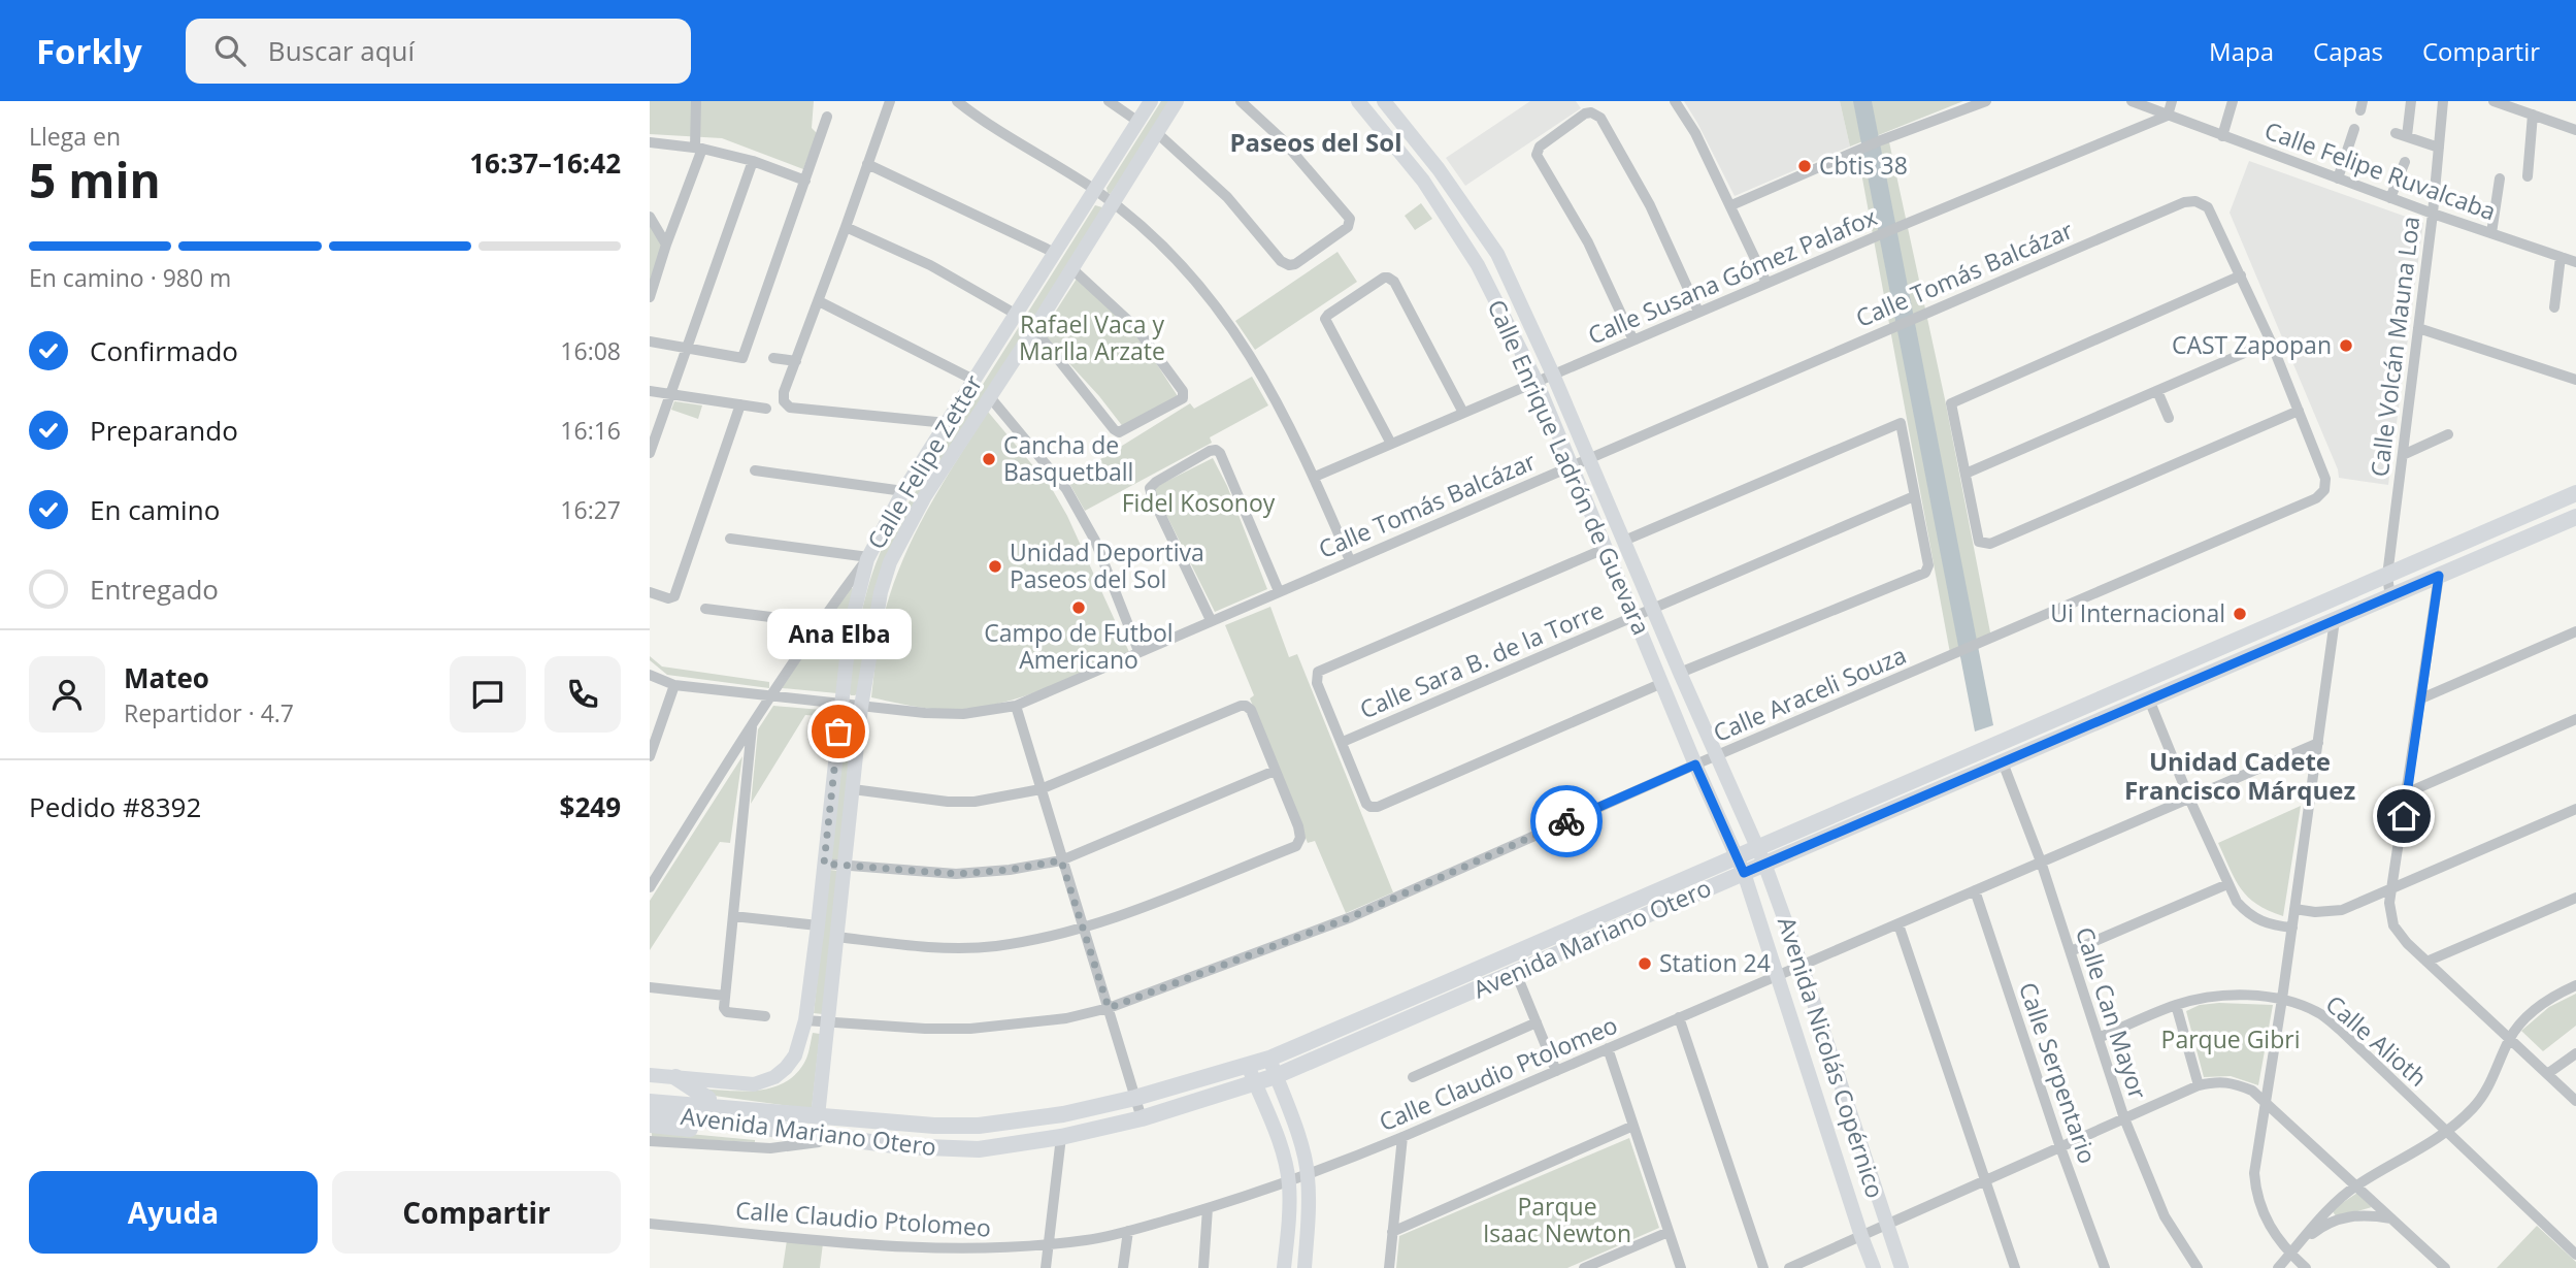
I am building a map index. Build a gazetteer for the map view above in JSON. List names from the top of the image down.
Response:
{
  "streets": {
    "main road": [
      "Calle Felipe Zetter",
      "Calle Enrique Ladrón de Guevara",
      "Avenida Mariano Otero",
      "Avenida Nicolás Copérnico"
    ],
    "street": [
      "Calle Felipe Ruvalcaba",
      "Calle Tomás Balcázar",
      "Calle Susana Gómez Palafox",
      "Calle Volcán Mauna Loa",
      "Calle Sara B. de la Torre",
      "Calle Araceli Souza",
      "Calle Can Mayor",
      "Calle Alioth",
      "Calle Serpentario",
      "Calle Claudio Ptolomeo"
    ]
  },
  "crossings": [
    ["Calle Felipe Ruvalcaba", "Calle Susana Gómez Palafox"],
    ["Calle Felipe Ruvalcaba", "Calle Volcán Mauna Loa"],
    ["Calle Tomás Balcázar", "Calle Felipe Zetter"],
    ["Calle Tomás Balcázar", "Calle Enrique Ladrón de Guevara"],
    ["Calle Susana Gómez Palafox", "Calle Enrique Ladrón de Guevara"],
    ["Calle Volcán Mauna Loa", "Avenida Mariano Otero"],
    ["Calle Felipe Zetter", "Calle Araceli Souza"],
    ["Calle Felipe Zetter", "Avenida Mariano Otero"],
    ["Calle Enrique Ladrón de Guevara", "Calle Sara B. de la Torre"],
    ["Calle Enrique Ladrón de Guevara", "Calle Araceli Souza"],
    ["Calle Enrique Ladrón de Guevara", "Avenida Mariano Otero"],
    ["Calle Enrique Ladrón de Guevara", "Avenida Nicolás Copérnico"],
    ["Avenida Mariano Otero", "Calle Can Mayor"],
    ["Avenida Mariano Otero", "Avenida Nicolás Copérnico"],
    ["Calle Can Mayor", "Calle Alioth"],
    ["Calle Can Mayor", "Calle Claudio Ptolomeo"],
    ["Avenida Nicolás Copérnico", "Calle Claudio Ptolomeo"],
    ["Calle Serpentario", "Calle Claudio Ptolomeo"]
  ],
  "districts": ["Paseos del Sol", "Unidad Cadete Francisco Márquez"],
  "parks": [
    "Rafael Vaca y Marlla Arzate",
    "Fidel Kosonoy",
    "Parque Gibri",
    "Parque Isaac Newton"
  ],
  "places": [
    "Cbtis 38",
    "CAST Zapopan",
    "Cancha de Basquetball",
    "Unidad Deportiva Paseos del Sol",
    "Campo de Futbol Americano",
    "Ui Internacional",
    "Ana Elba",
    "Station 24"
  ],
  "page": {
    "header": "Forkly",
    "search": "Buscar aquí",
    "nav": ["Mapa", "Capas", "Compartir"],
    "heading": ["5 min", "Llega en", "16:37–16:42"],
    "panel": [
      "Mateo",
      "Repartidor · 4.7",
      "Pedido #8392",
      "$249"
    ],
    "bar": "En camino · 980 m",
    "list": [
      ["Confirmado", "16:08"],
      ["Preparando", "16:16"],
      ["En camino", "16:27"],
      "Entregado"
    ],
    "bubble": "Ana Elba",
    "buttons": ["Ayuda", "Compartir"]
  }
}
